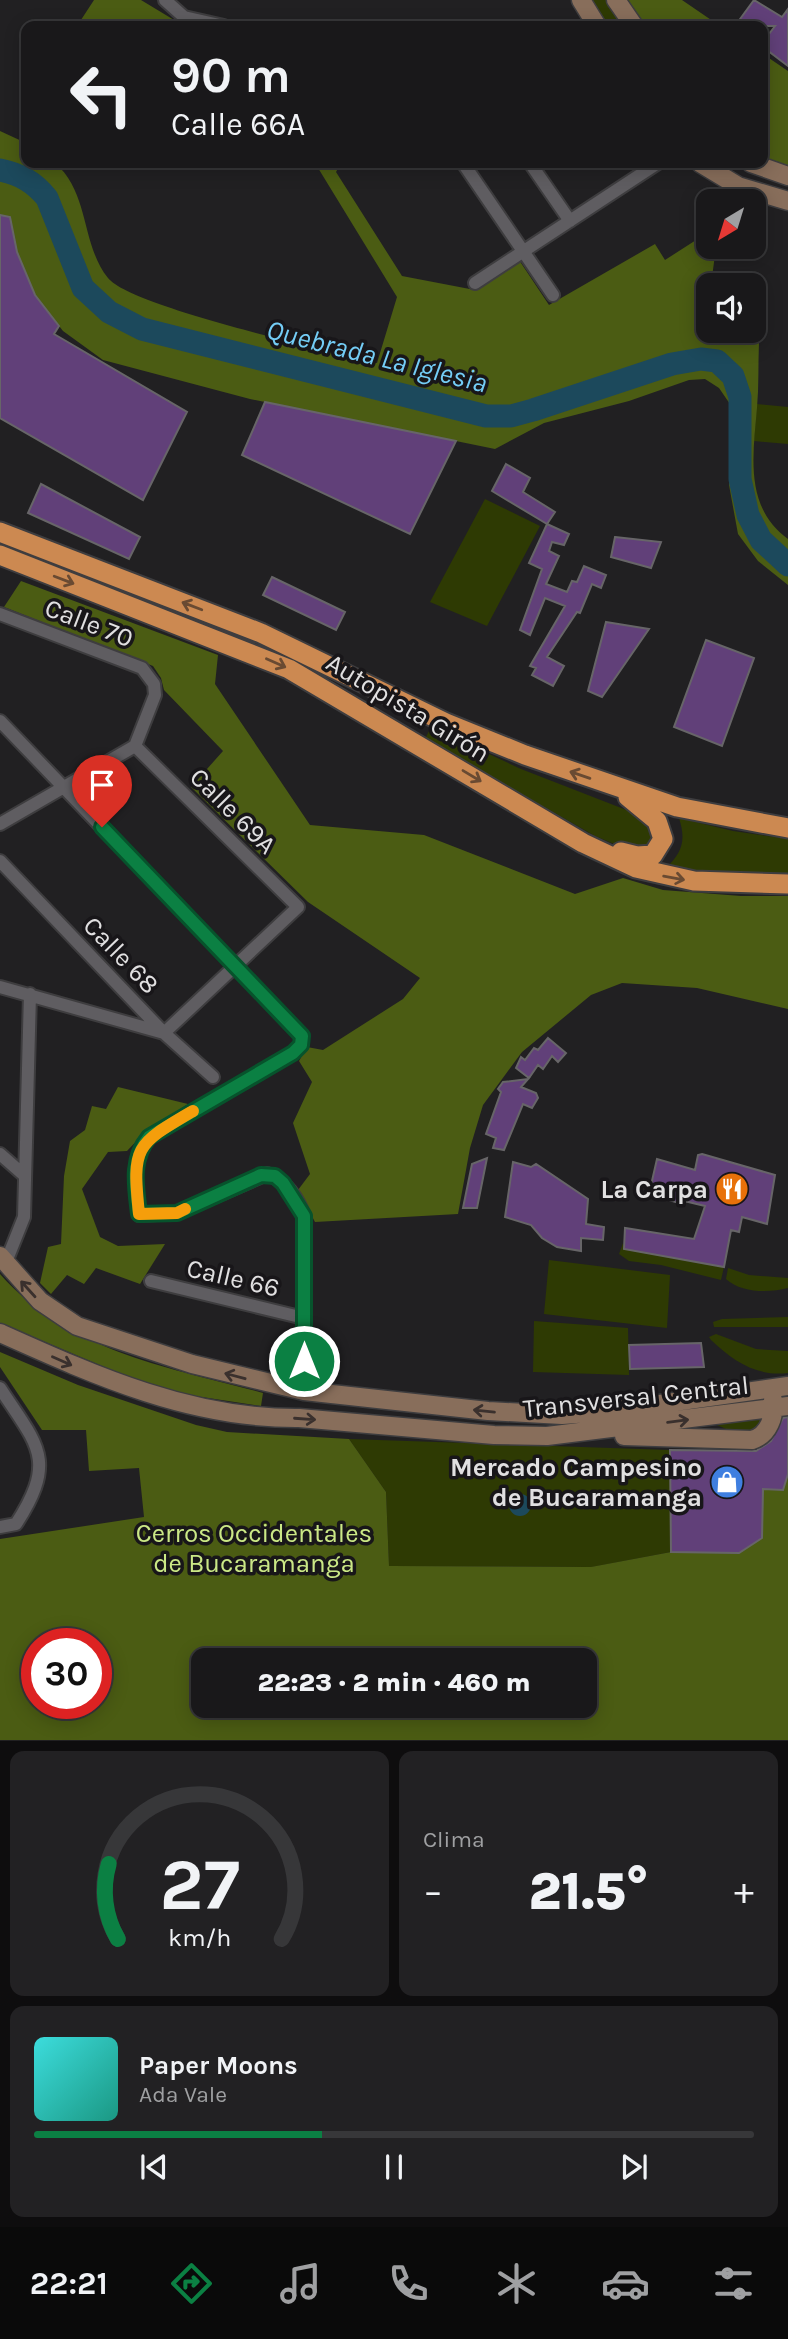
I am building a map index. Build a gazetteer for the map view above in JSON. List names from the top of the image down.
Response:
{
  "streets": {
    "highway": ["Autopista Girón"],
    "main road": ["Transversal Central"],
    "street": [
      "Calle 70",
      "Calle 69A",
      "Calle 68",
      "Calle 66"
    ]
  },
  "crossings": [
    ["Calle 70", "Calle 69A"]
  ],
  "water": ["Quebrada La Iglesia"],
  "parks": ["Cerros Occidentales de Bucaramanga"],
  "places": {
    "restaurant": ["La Carpa"],
    "shop": ["Mercado Campesino de Bucaramanga"]
  },
  "north": "bottom left",
  "page": {
    "turn": ["90 m", "Calle 66A"],
    "limit": "30",
    "trip": "22:23 · 2 min · 460 m",
    "tile": "Clima",
    "heat": ["−", "21.5°", "+"],
    "song": ["Paper Moons", "Ada Vale"],
    "tabs": "22:21",
    "gauge": ["27", "km/h"]
  }
}
